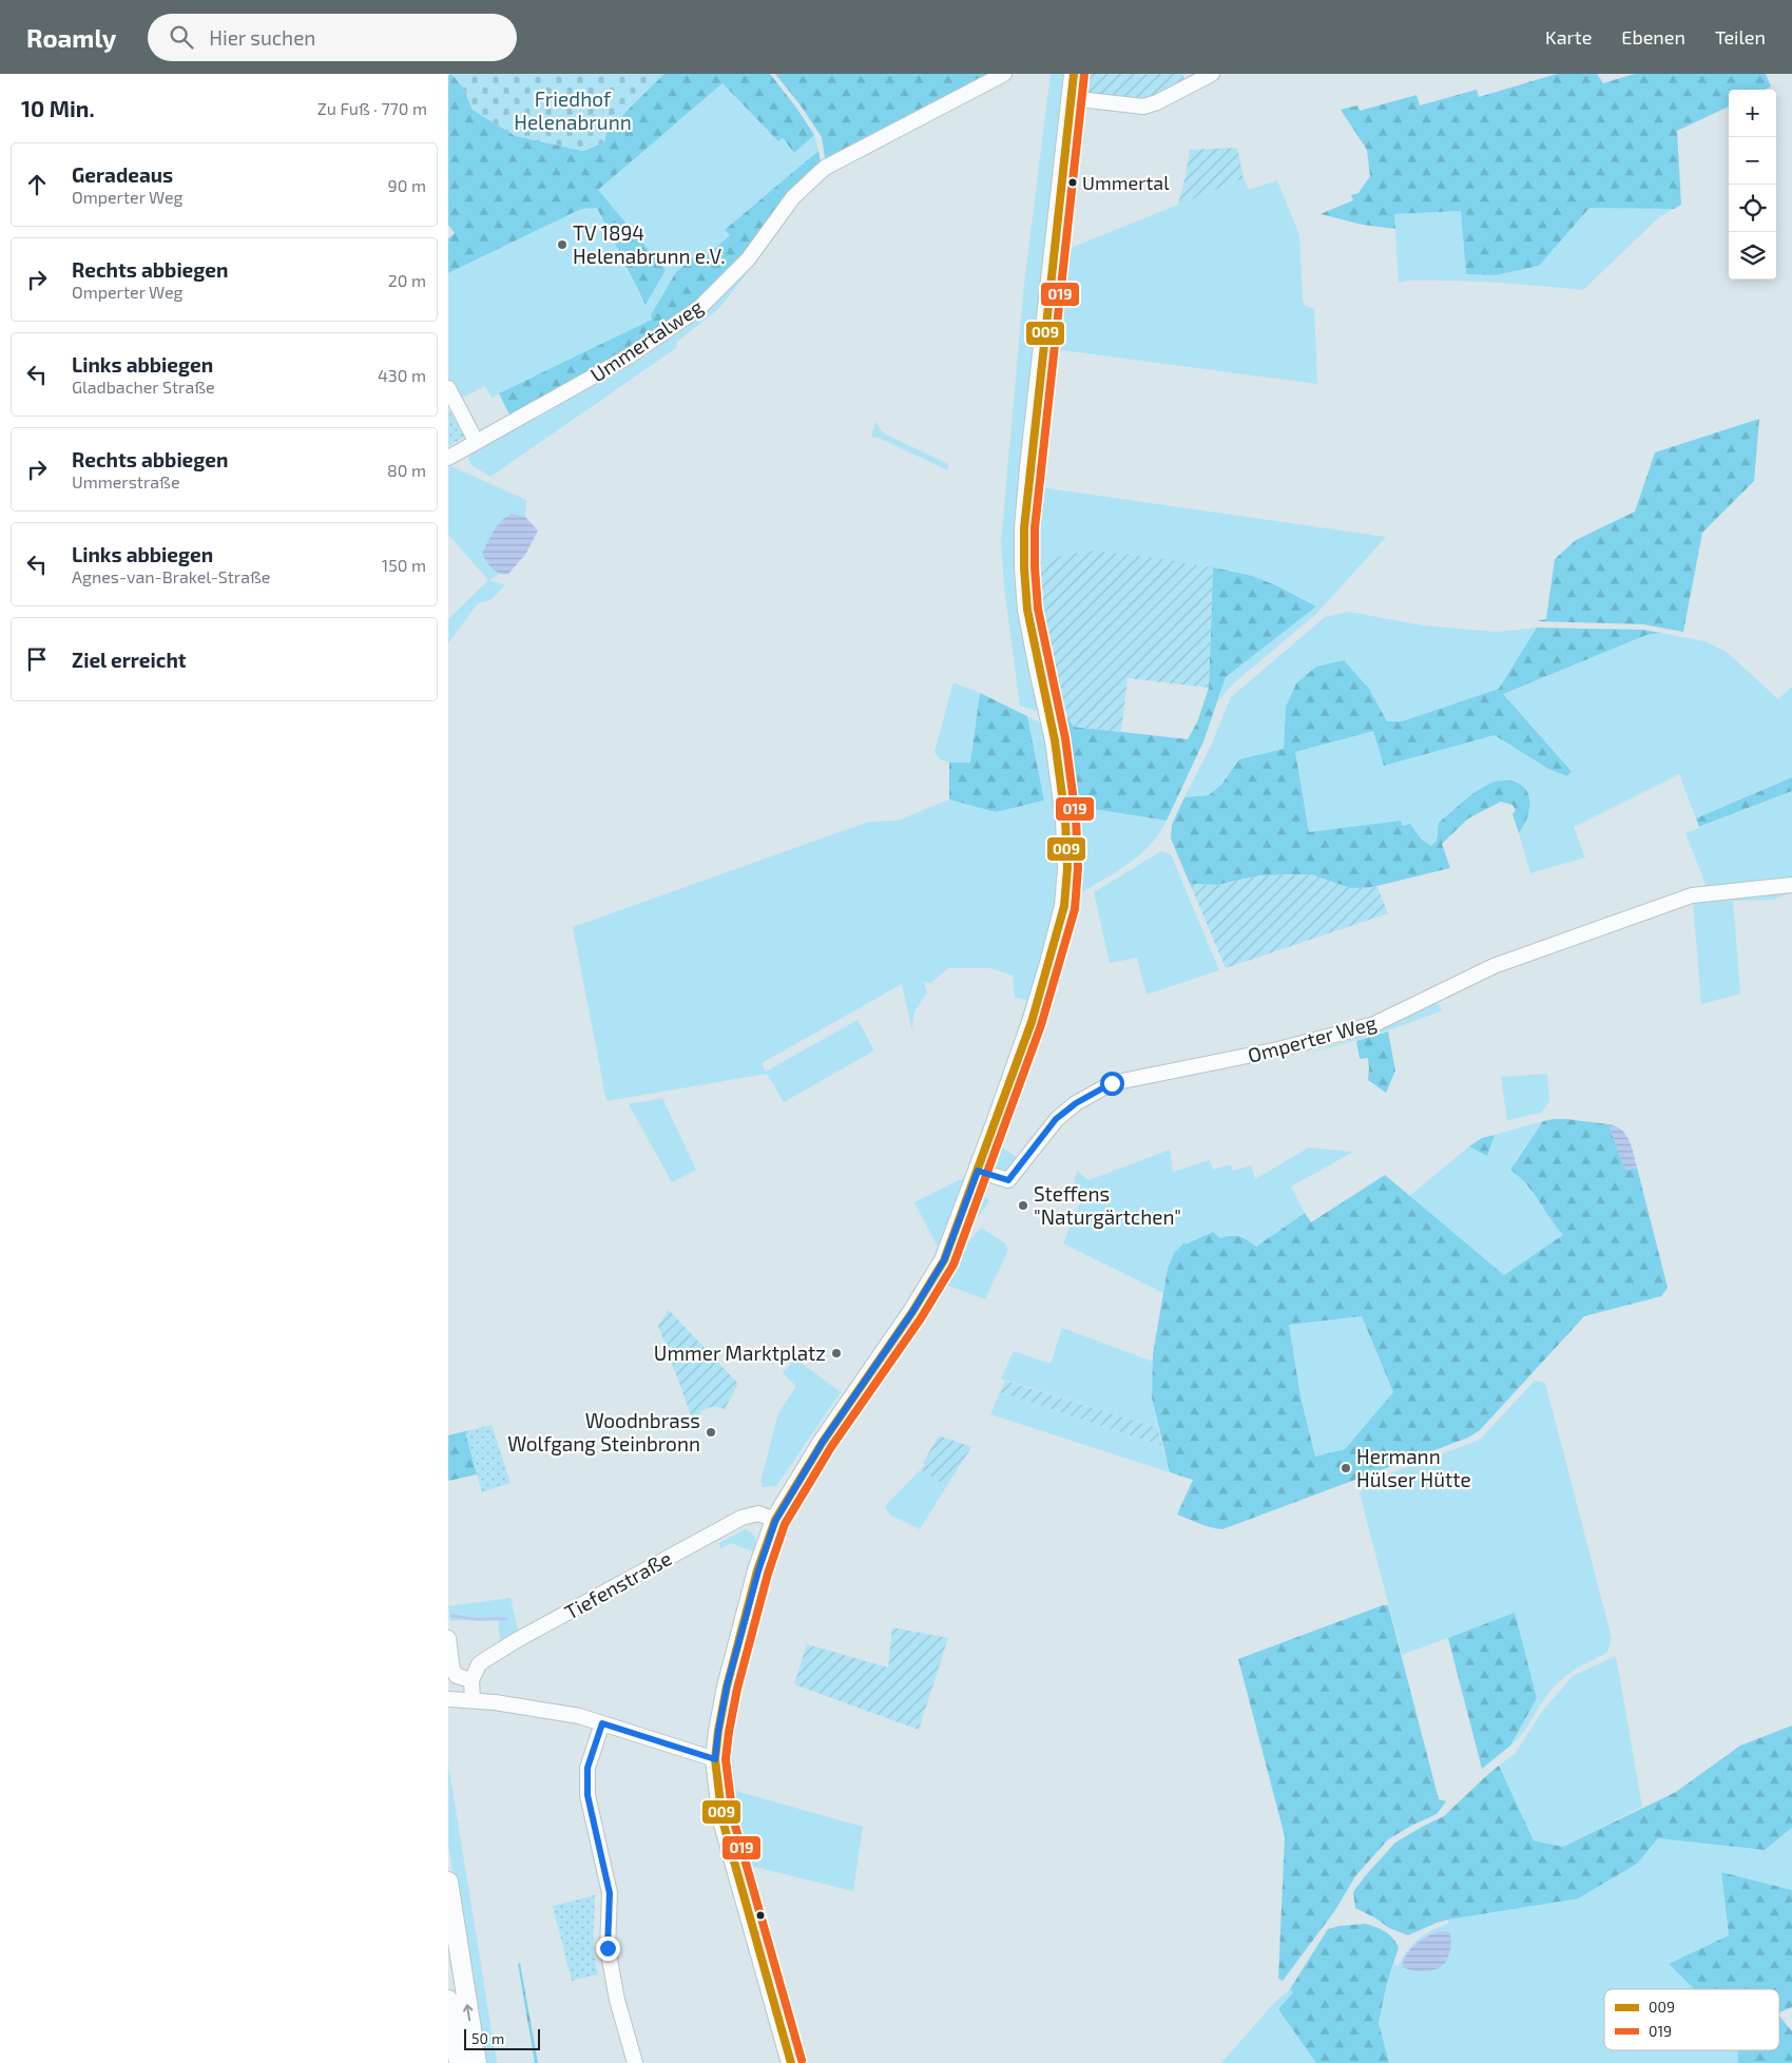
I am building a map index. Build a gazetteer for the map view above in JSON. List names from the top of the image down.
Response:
{
  "streets": {
    "street": ["Ummertalweg", "Omperter Weg", "Tiefenstraße"]
  },
  "parks": ["Friedhof Helenabrunn"],
  "places": [
    "Ummertal",
    "TV 1894 Helenabrunn e.V.",
    "Steffens \"Naturgärtchen\"",
    "Ummer Marktplatz",
    "Woodnbrass Wolfgang Steinbronn",
    "Hermann Hülser Hütte"
  ],
  "lines": ["transit line 009", "transit line 019"],
  "legend": ["009", "019"],
  "scale_bar": "50 m",
  "page": {
    "header": "Roamly",
    "search": "Hier suchen",
    "nav": ["Karte", "Ebenen", "Teilen"],
    "heading": ["10 Min.", "Zu Fuß · 770 m"],
    "map_buttons": ["+", "−"],
    "list": [
      ["Geradeaus", "Omperter Weg", "90 m"],
      ["Rechts abbiegen", "Omperter Weg", "20 m"],
      ["Links abbiegen", "Gladbacher Straße", "430 m"],
      ["Rechts abbiegen", "Ummerstraße", "80 m"],
      ["Links abbiegen", "Agnes-van-Brakel-Straße", "150 m"],
      "Ziel erreicht"
    ],
    "scale": "50 m"
  }
}
